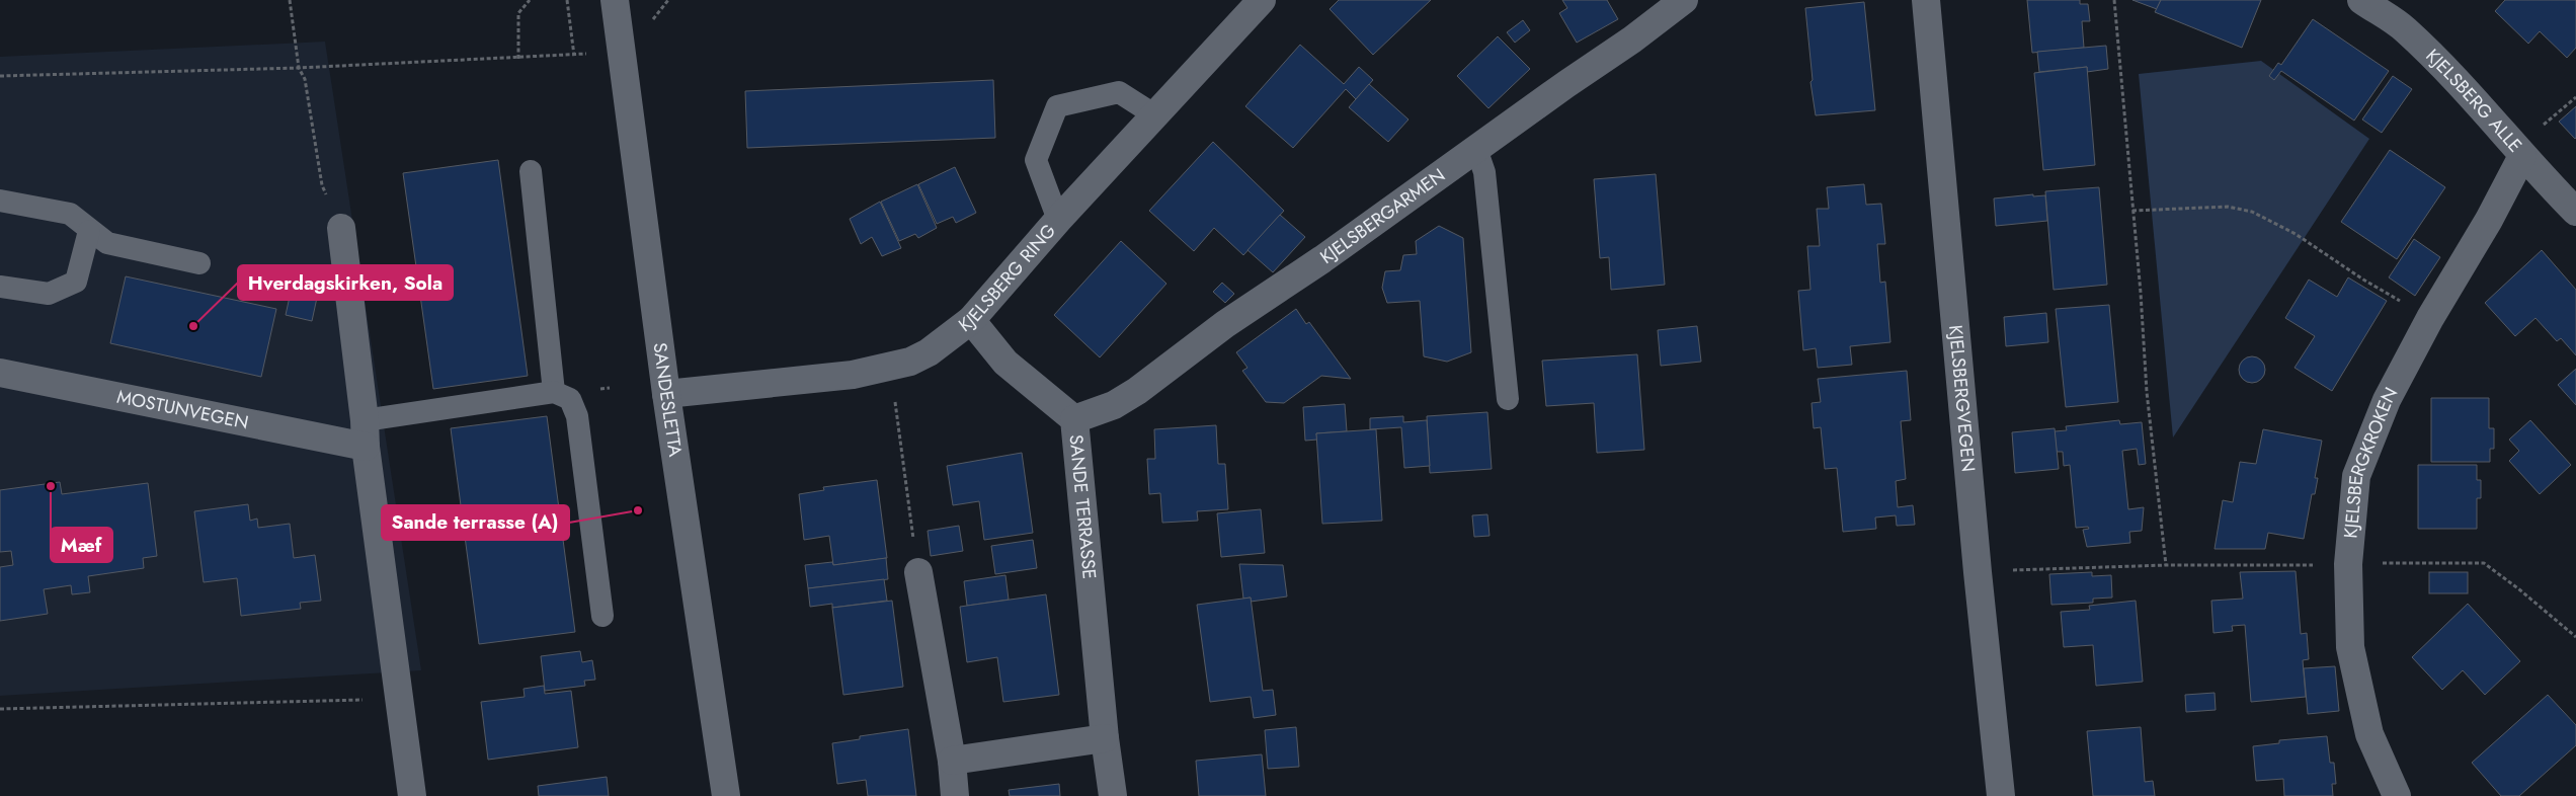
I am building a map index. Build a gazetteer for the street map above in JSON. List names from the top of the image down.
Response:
{
  "streets": {
    "street": [
      "KJELSBERG ALLE",
      "KJELSBERGARMEN",
      "KJELSBERG RING",
      "SANDESLETTA",
      "KJELSBERGVEGEN",
      "MOSTUNVEGEN",
      "KJELSBERGKROKEN",
      "SANDE TERRASSE"
    ]
  },
  "crossings": [
    ["KJELSBERG ALLE", "KJELSBERGKROKEN"],
    ["KJELSBERGARMEN", "SANDE TERRASSE"],
    ["KJELSBERG RING", "SANDESLETTA"],
    ["KJELSBERG RING", "SANDE TERRASSE"]
  ],
  "places": ["Hverdagskirken, Sola", "Mæf", "Sande terrasse (A)"]
}
